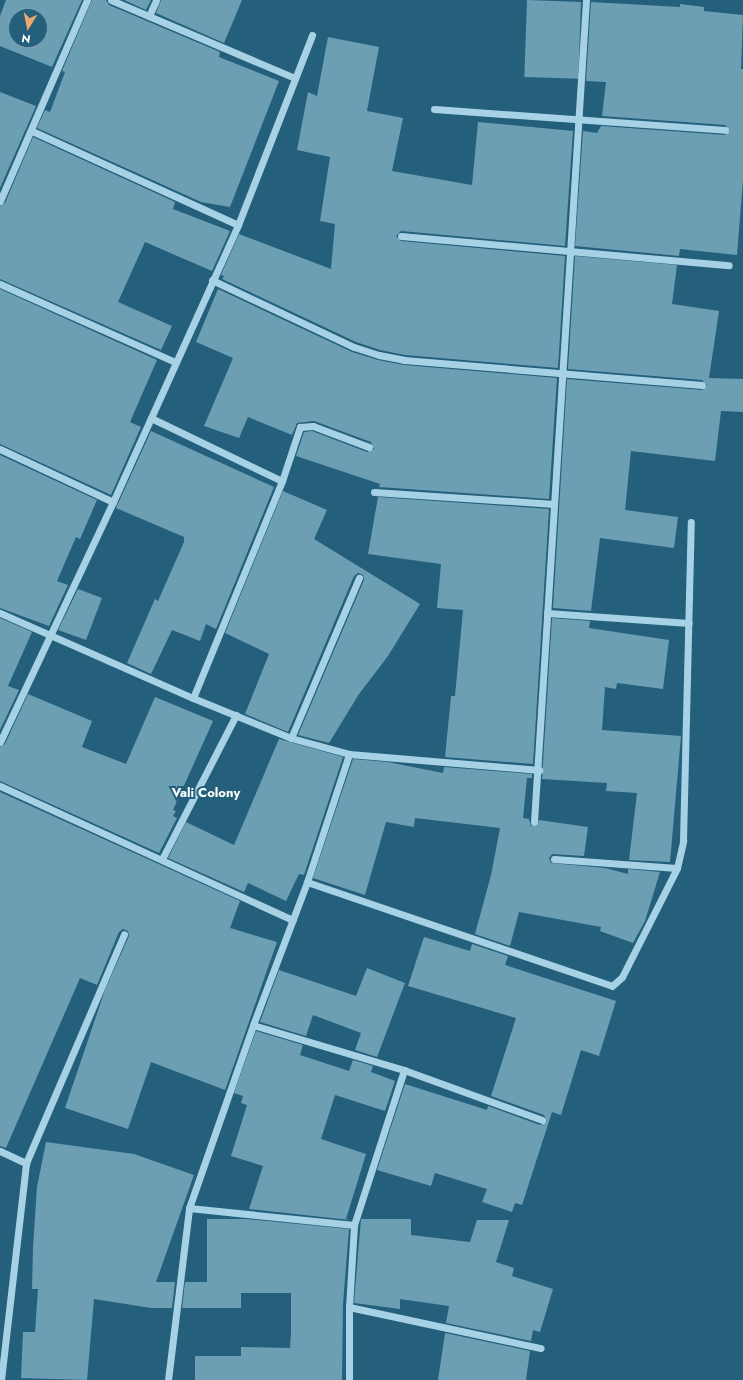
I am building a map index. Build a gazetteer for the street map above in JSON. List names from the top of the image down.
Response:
{
  "districts": ["Vali Colony"],
  "north": "bottom"
}
